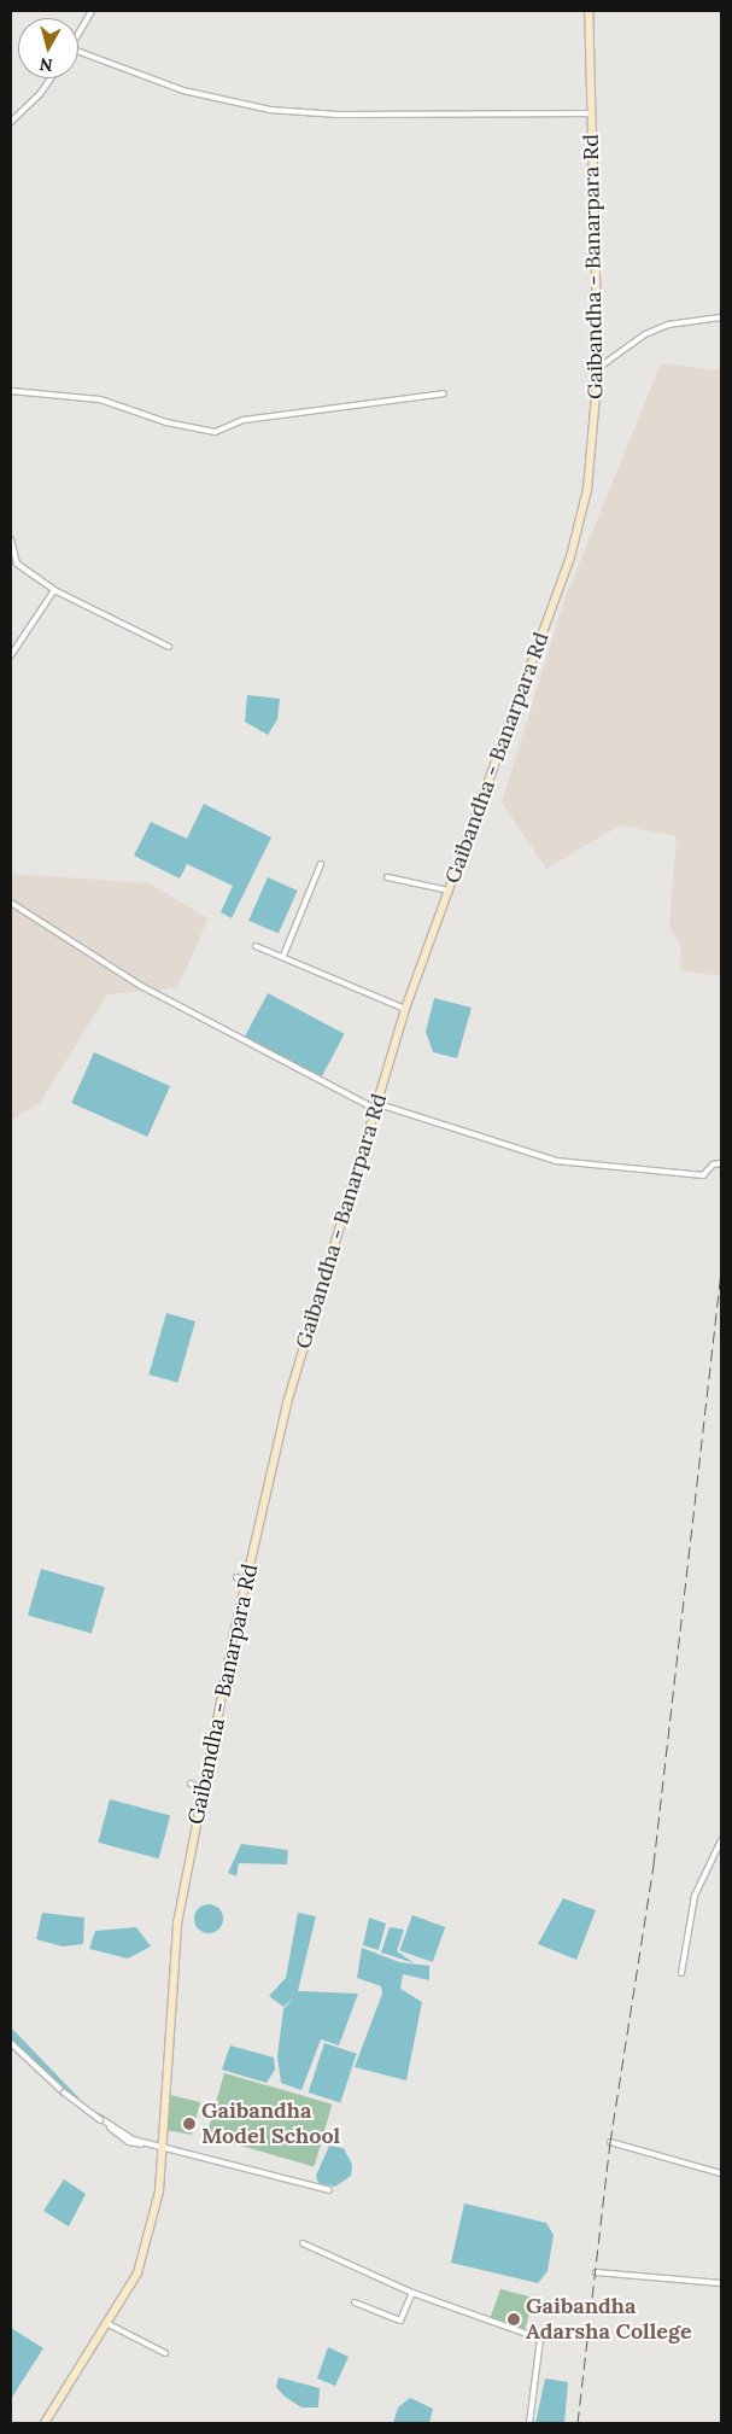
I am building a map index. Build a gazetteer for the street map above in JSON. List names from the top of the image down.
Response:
{
  "streets": {
    "main road": ["Gaibandha - Banarpara Rd"]
  },
  "places": ["Gaibandha Model School", "Gaibandha Adarsha College"],
  "north": "bottom"
}
